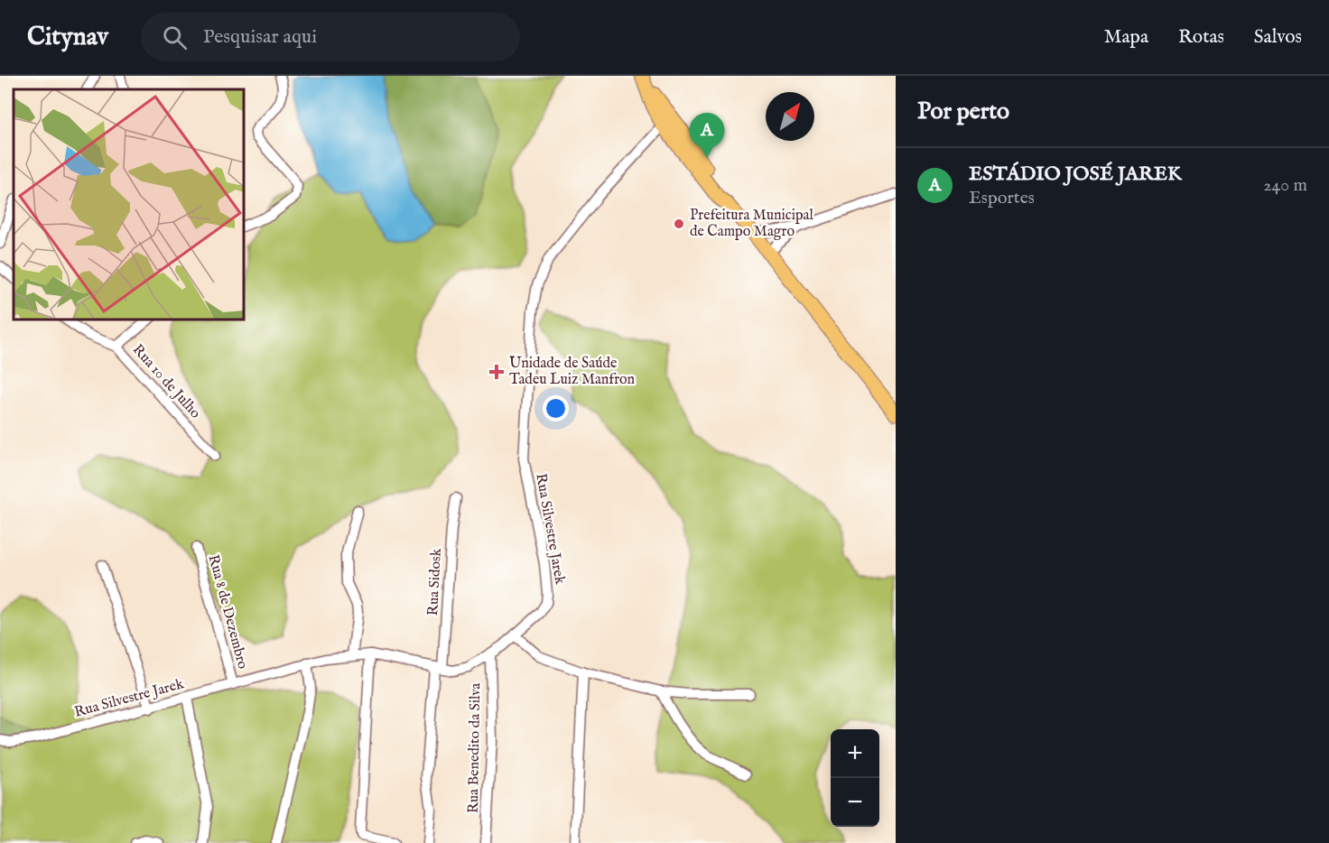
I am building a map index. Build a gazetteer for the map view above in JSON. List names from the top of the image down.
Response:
{
  "streets": {
    "street": [
      "Rua 10 de Julho",
      "Rua Silvestre Jarek",
      "Rua Sidosk",
      "Rua 8 de Dezembro",
      "Rua Benedito da Silva"
    ]
  },
  "crossings": [
    ["Rua Silvestre Jarek", "Rua Sidosk"],
    ["Rua Silvestre Jarek", "Rua 8 de Dezembro"],
    ["Rua Silvestre Jarek", "Rua Benedito da Silva"]
  ],
  "places": {
    "other": ["Prefeitura Municipal de Campo Magro"],
    "health": ["Unidade de Saúde Tadeu Luiz Manfron"]
  },
  "north": "top right",
  "page": {
    "header": "Citynav",
    "search": "Pesquisar aqui",
    "nav": ["Mapa", "Rotas", "Salvos"],
    "heading": "Por perto",
    "pins": "A",
    "list": [
      {
        "mark": "A",
        "name": "ESTÁDIO JOSÉ JAREK",
        "note": "Esportes",
        "value": "240 m"
      }
    ],
    "map_buttons": ["+", "−"]
  }
}
